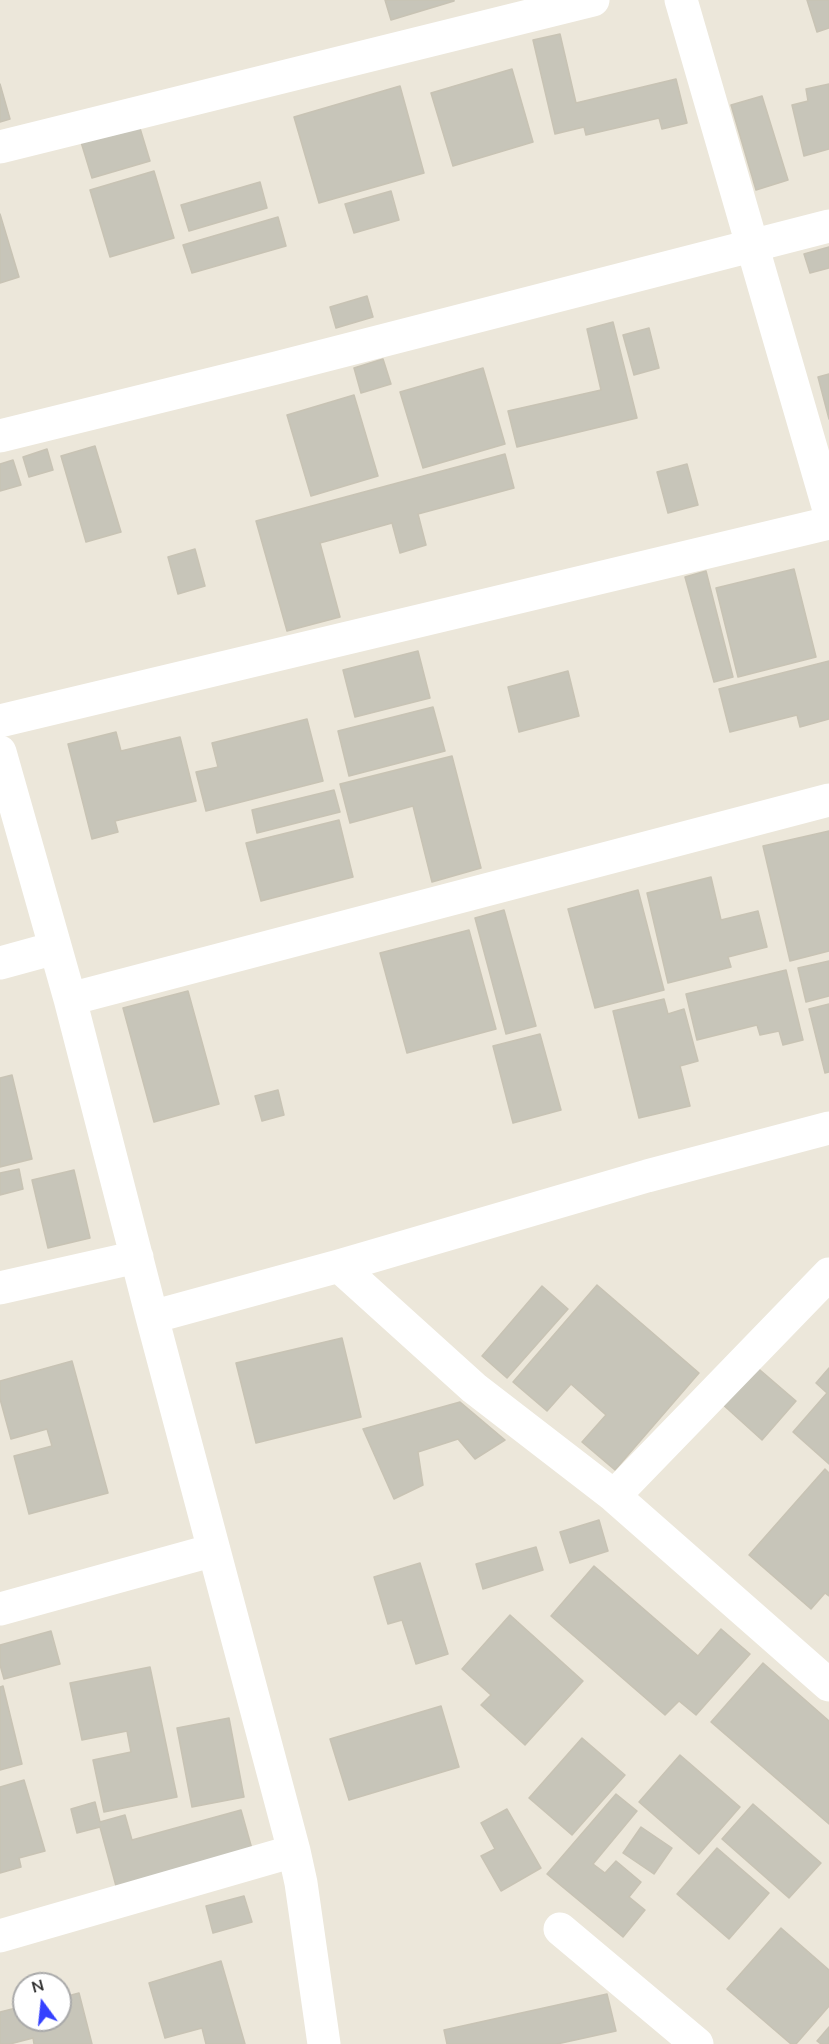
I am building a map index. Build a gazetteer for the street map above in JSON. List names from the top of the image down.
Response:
{
  "north": "top"
}
